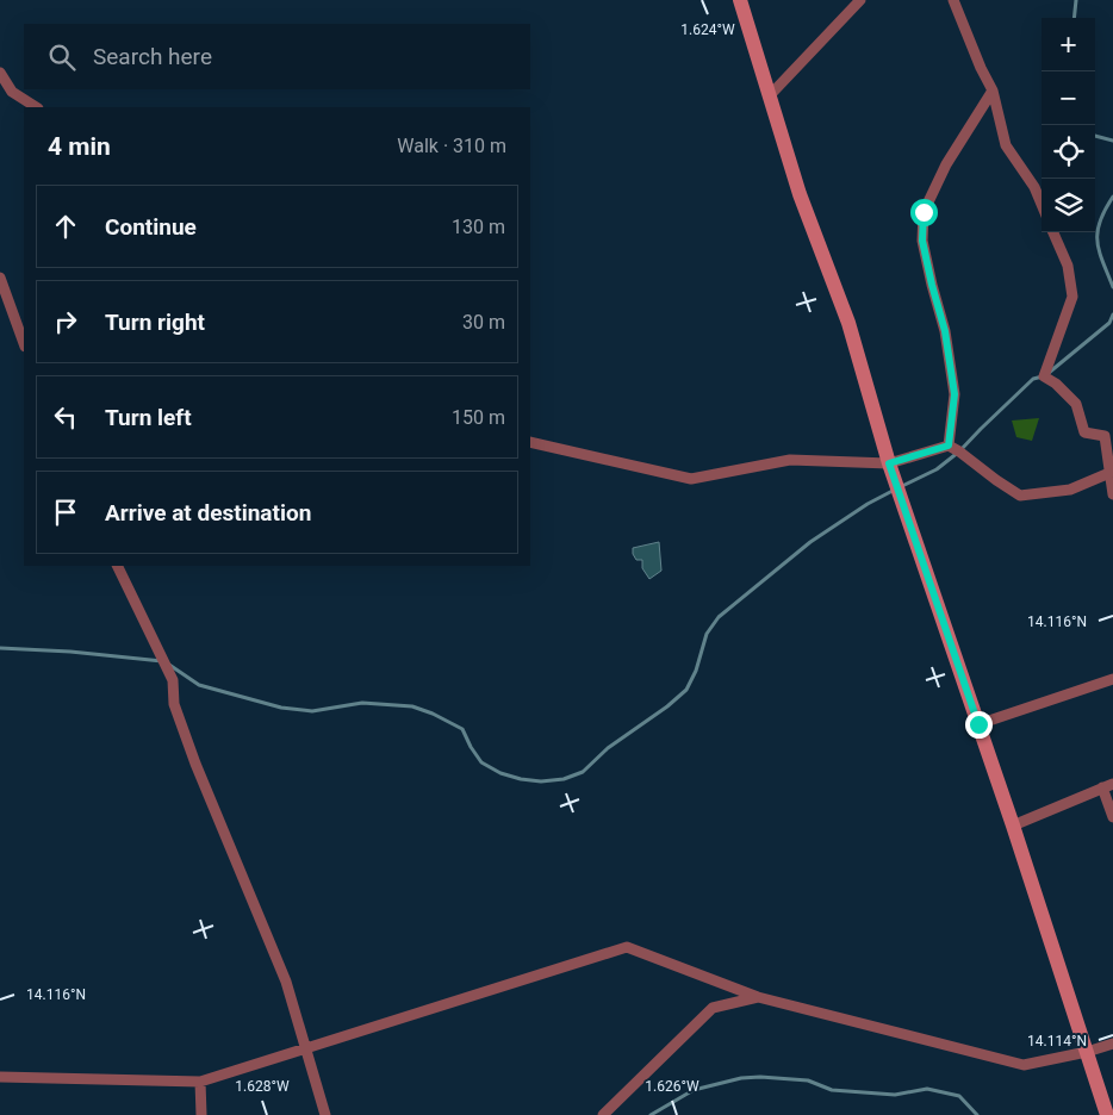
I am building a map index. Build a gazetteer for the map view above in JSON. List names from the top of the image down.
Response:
{
  "page": {
    "map_buttons": ["+", "−"],
    "search": "Search here",
    "heading": ["4 min", "Walk · 310 m"],
    "list": [
      ["Continue", "130 m"],
      ["Turn right", "30 m"],
      ["Turn left", "150 m"],
      "Arrive at destination"
    ]
  },
  "coordinates": [
    "1.624°W",
    "14.116°N",
    "14.114°N",
    "1.628°W",
    "1.626°W"
  ]
}
